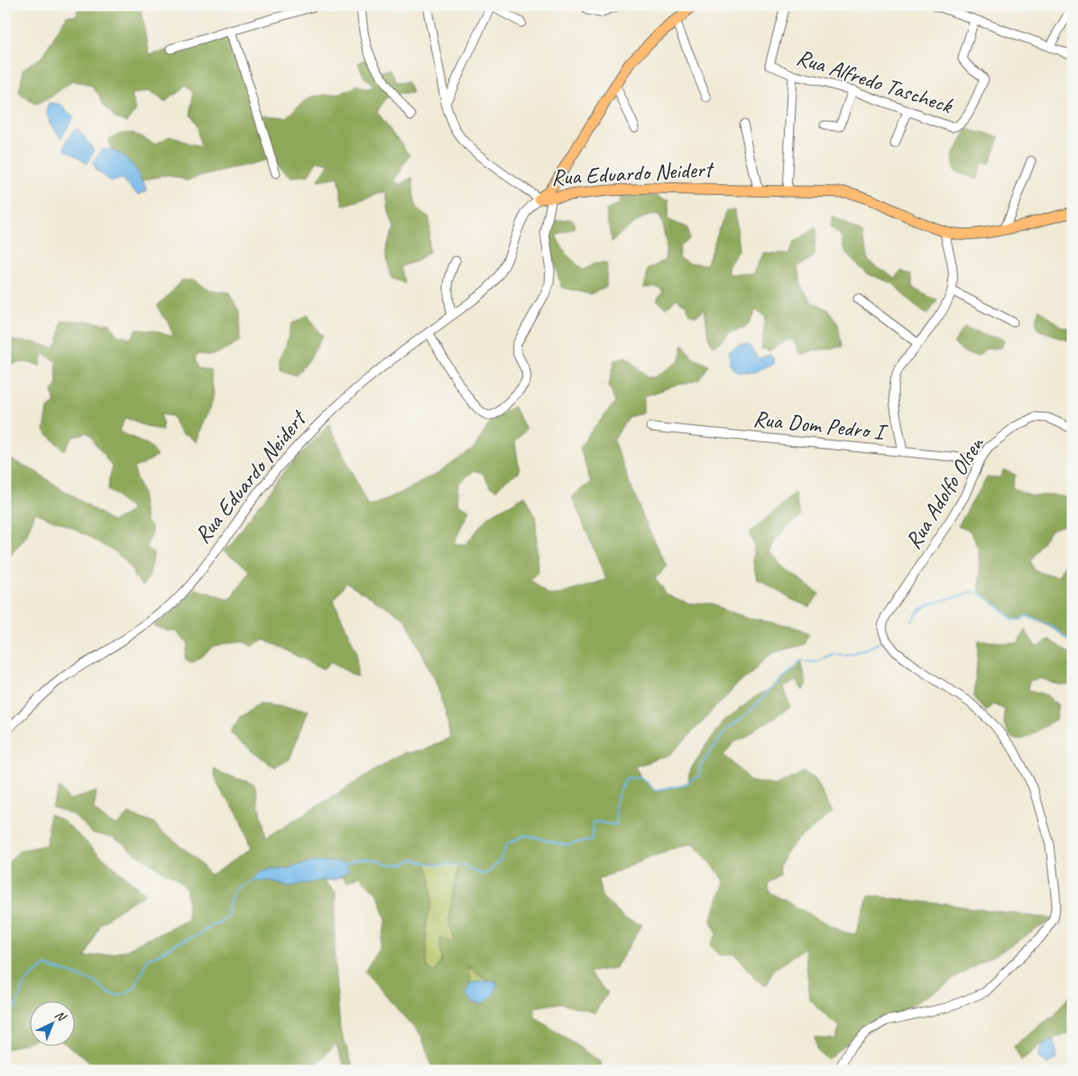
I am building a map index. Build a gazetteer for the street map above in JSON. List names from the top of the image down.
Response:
{
  "streets": {
    "main road": ["Rua Eduardo Neidert"],
    "street": ["Rua Alfredo Tascheck", "Rua Dom Pedro I", "Rua Adolfo Olsen"]
  },
  "crossings": [
    ["Rua Dom Pedro I", "Rua Adolfo Olsen"]
  ],
  "north": "top right"
}
